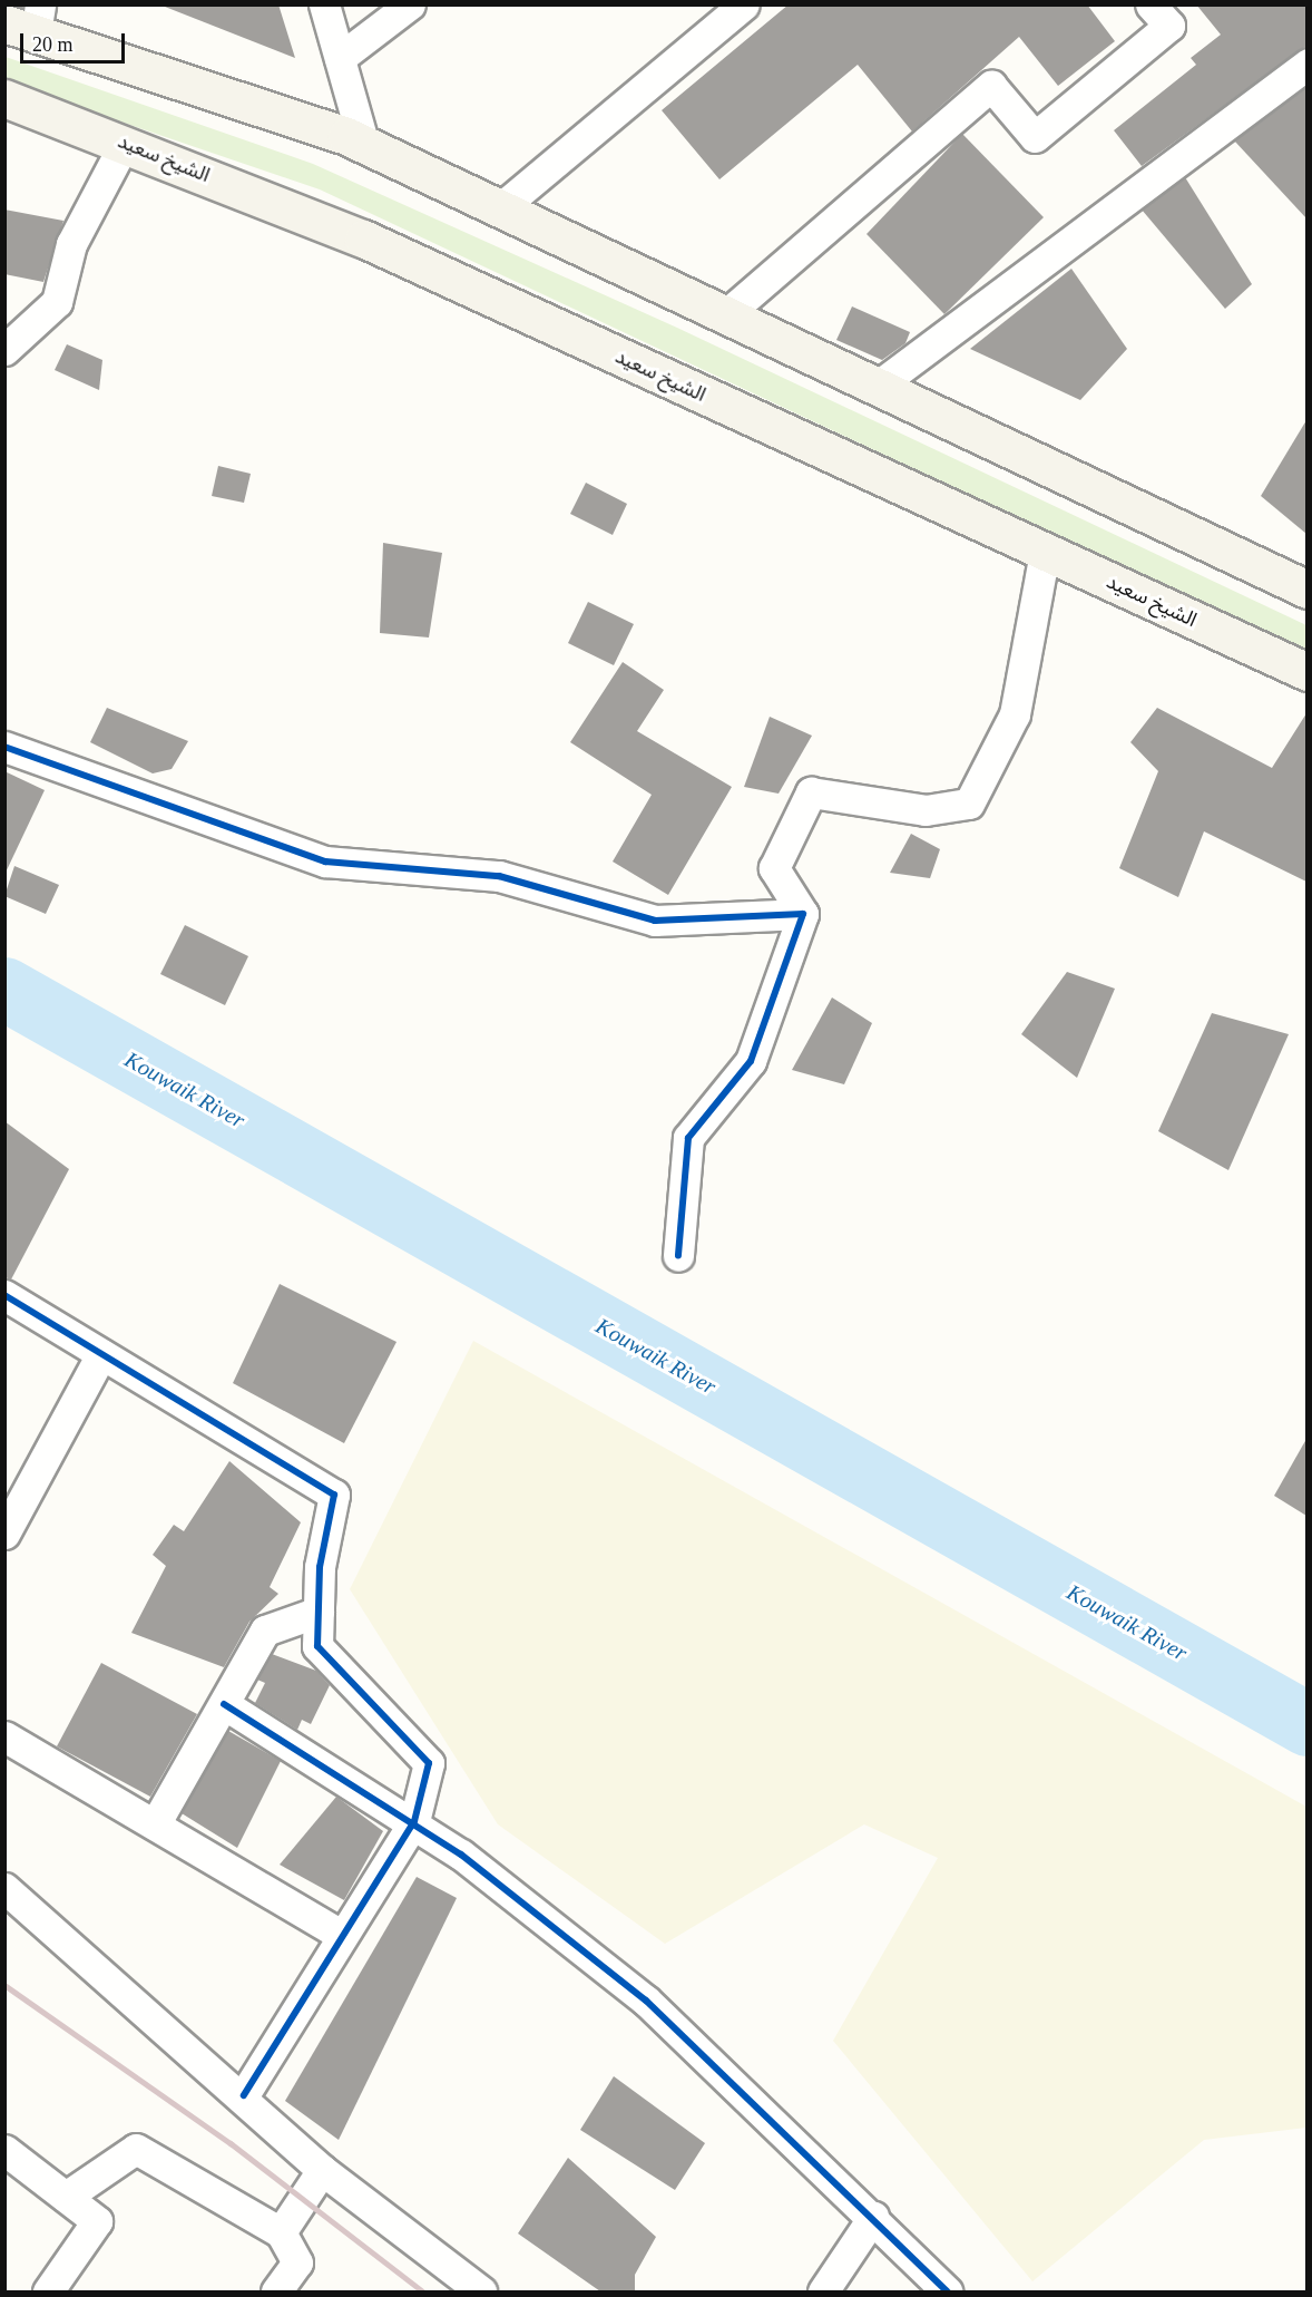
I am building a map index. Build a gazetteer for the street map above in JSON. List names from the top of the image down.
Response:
{
  "streets": {
    "main road": ["الشيخ سعيد"]
  },
  "water": ["Kouwaik River"],
  "scale_bar": "20 m"
}
